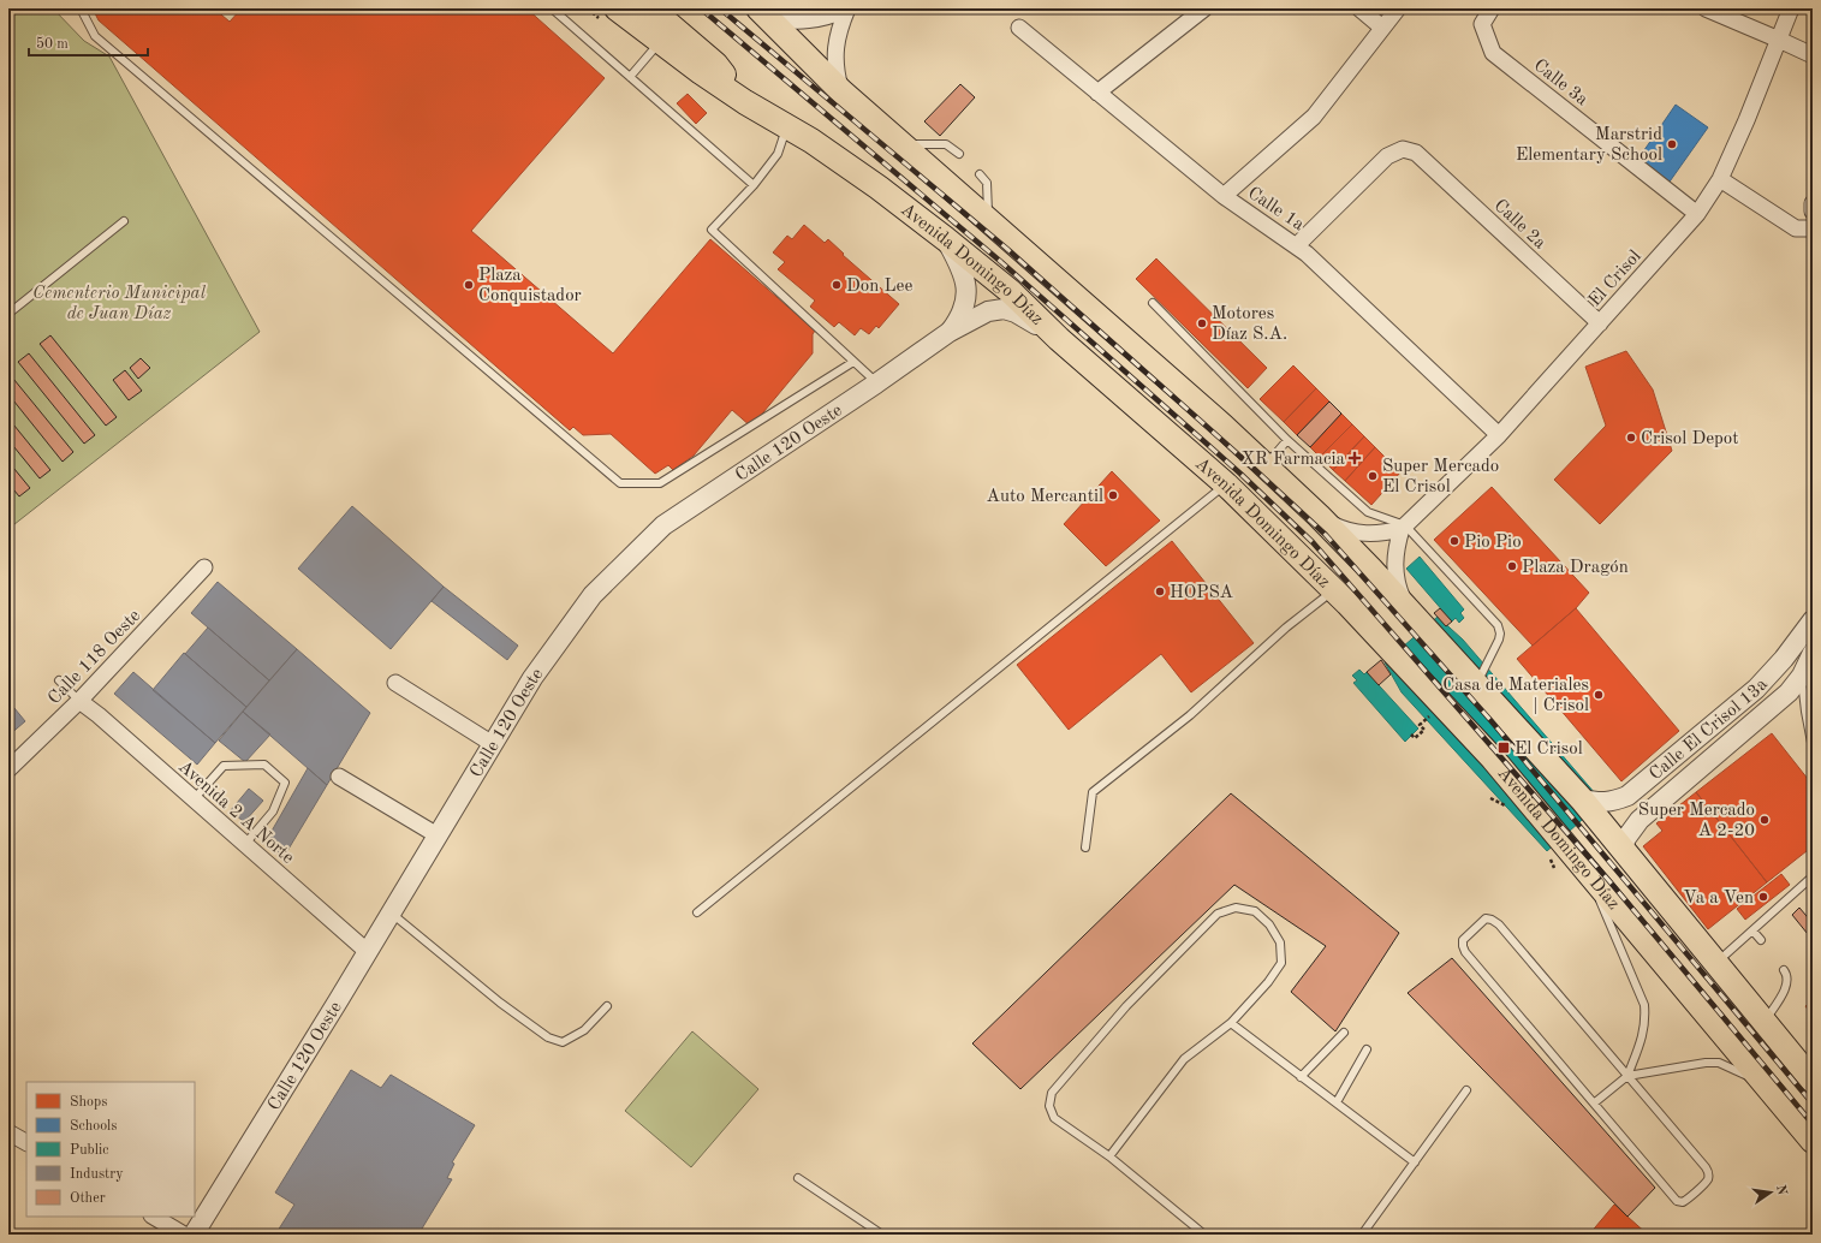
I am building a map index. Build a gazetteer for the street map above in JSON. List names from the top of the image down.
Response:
{
  "streets": {
    "main road": ["Avenida Domingo Díaz"],
    "street": [
      "Calle 3a",
      "Calle 1a",
      "Calle 2a",
      "El Crisol",
      "Calle 120 Oeste",
      "Calle 118 Oeste",
      "Calle El Crisol 13a",
      "Avenida 2 A Norte"
    ]
  },
  "crossings": [
    ["Calle 3a", "El Crisol"],
    ["Calle 1a", "Calle 2a"],
    ["Calle 1a", "El Crisol"],
    ["Calle 2a", "El Crisol"],
    ["Avenida Domingo Díaz", "Calle 120 Oeste"],
    ["Calle 120 Oeste", "Avenida 2 A Norte"],
    ["Calle 118 Oeste", "Avenida 2 A Norte"]
  ],
  "parks": ["Cementerio Municipal de Juan Díaz"],
  "places": {
    "other": [
      "Marstrid Elementary School",
      "Plaza Conquistador",
      "Don Lee",
      "Motores Díaz S.A.",
      "Crisol Depot",
      "Super Mercado El Crisol",
      "Auto Mercantil",
      "Pio Pio",
      "Plaza Dragón",
      "HOPSA",
      "Casa de Materiales | Crisol",
      "Super Mercado A 2-20",
      "Va a Ven"
    ],
    "health": ["XR Farmacia"],
    "transit": ["El Crisol"]
  },
  "legend": [
    "Shops",
    "Schools",
    "Public",
    "Industry",
    "Other"
  ],
  "scale_bar": "50 m",
  "north": "right"
}
